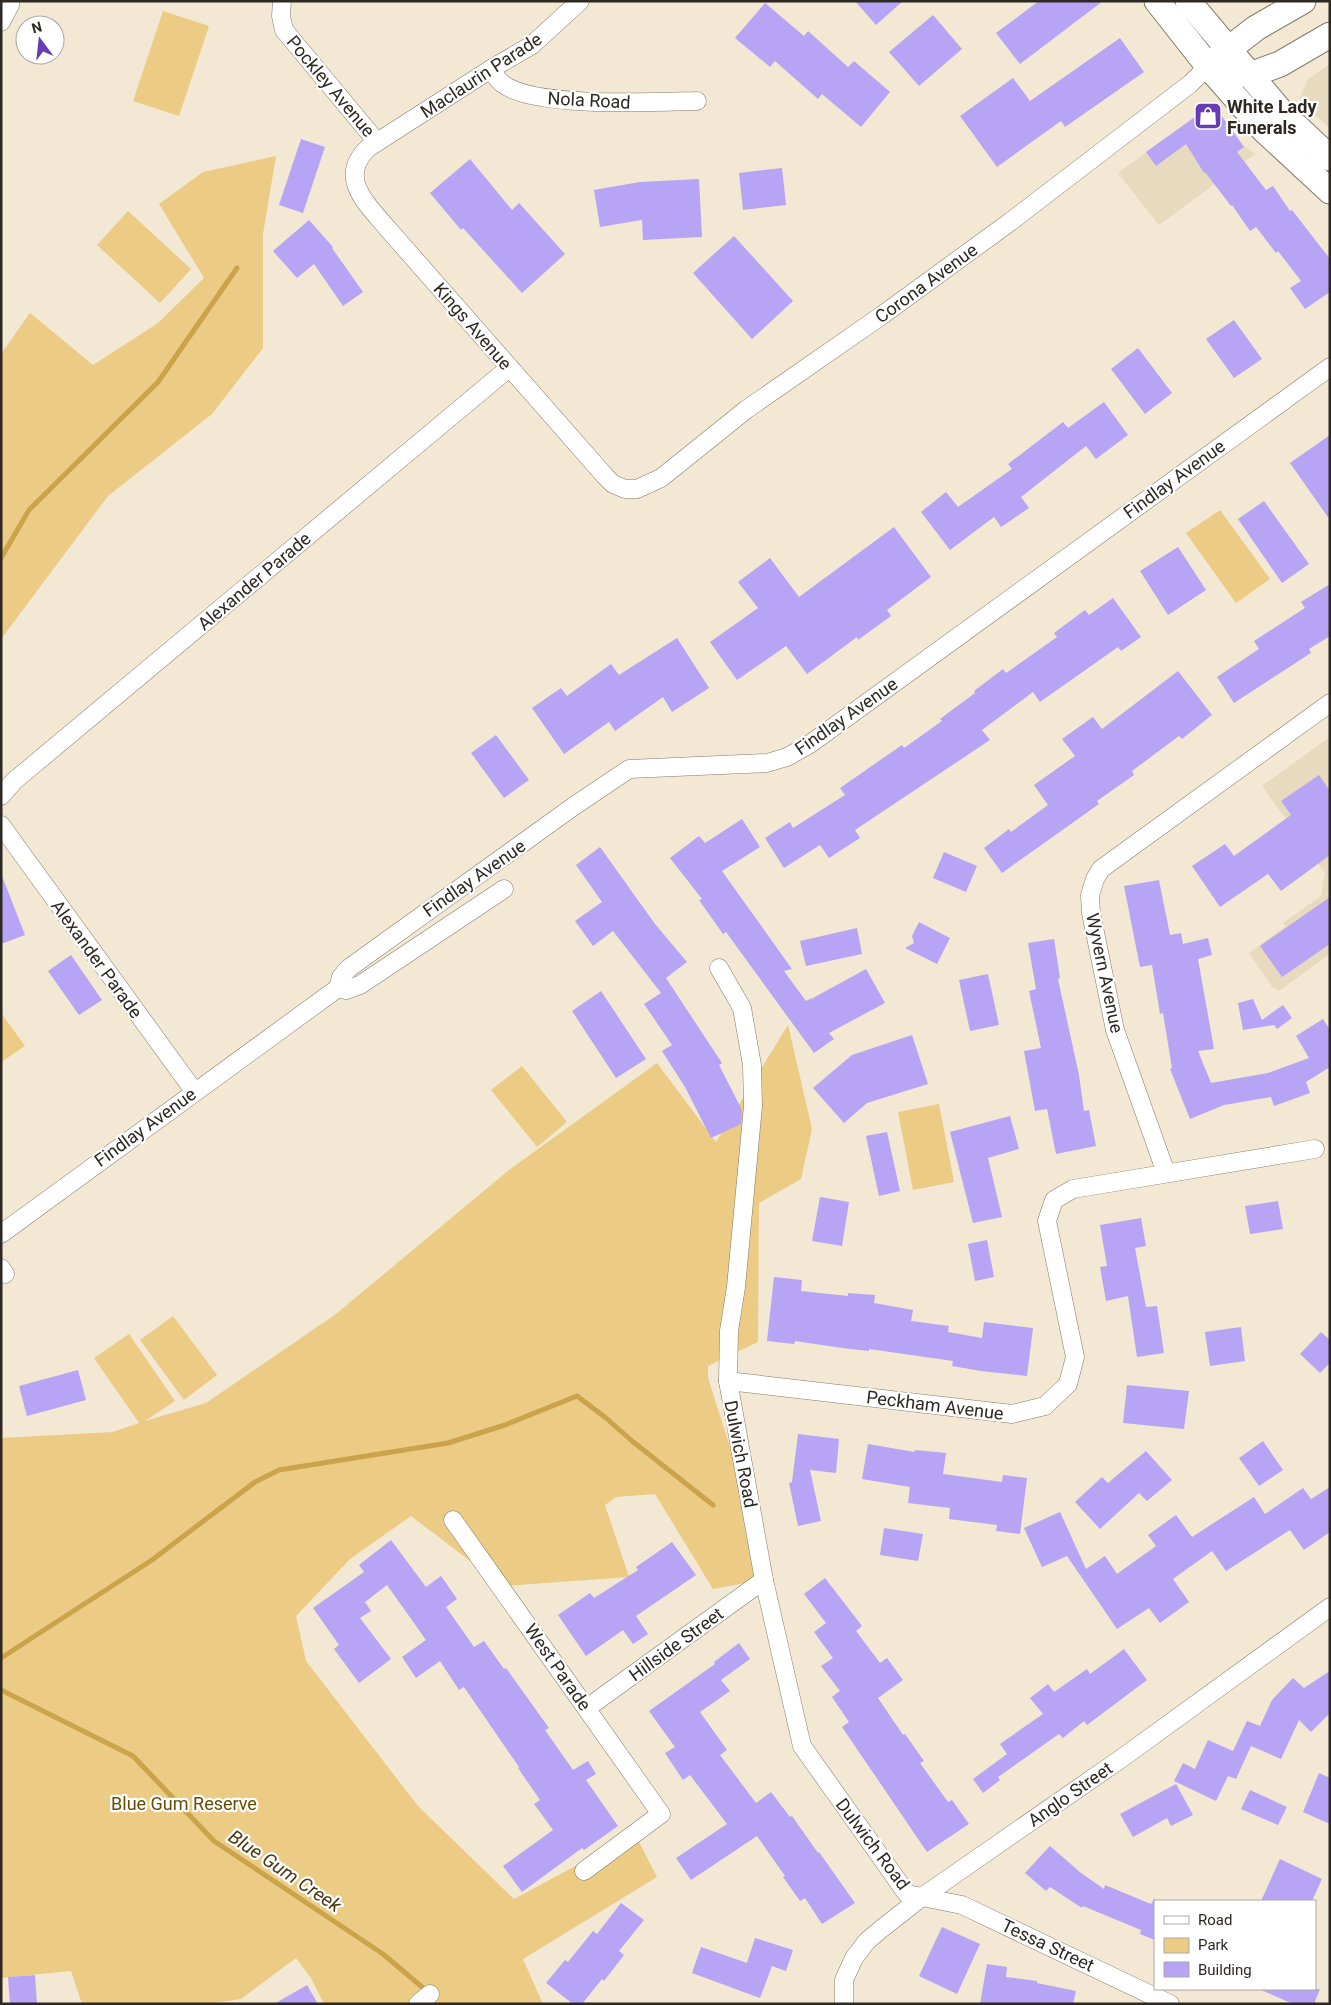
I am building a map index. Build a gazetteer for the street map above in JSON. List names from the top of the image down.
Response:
{
  "streets": {
    "street": [
      "Maclaurin Parade",
      "Pockley Avenue",
      "Nola Road",
      "Corona Avenue",
      "Kings Avenue",
      "Findlay Avenue",
      "Alexander Parade",
      "Wyvern Avenue",
      "Peckham Avenue",
      "Dulwich Road",
      "Hillside Street",
      "West Parade",
      "Anglo Street",
      "Tessa Street"
    ]
  },
  "crossings": [
    ["Maclaurin Parade", "Pockley Avenue"],
    ["Maclaurin Parade", "Nola Road"],
    ["Maclaurin Parade", "Kings Avenue"],
    ["Pockley Avenue", "Kings Avenue"],
    ["Corona Avenue", "Kings Avenue"],
    ["Kings Avenue", "Alexander Parade"],
    ["Findlay Avenue", "Alexander Parade"],
    ["Wyvern Avenue", "Peckham Avenue"],
    ["Peckham Avenue", "Dulwich Road"],
    ["Dulwich Road", "Hillside Street"],
    ["Dulwich Road", "Anglo Street"],
    ["Dulwich Road", "Tessa Street"],
    ["Hillside Street", "West Parade"],
    ["Anglo Street", "Tessa Street"]
  ],
  "water": ["Blue Gum Creek"],
  "parks": ["Blue Gum Reserve"],
  "places": {
    "shop": ["White Lady Funerals"]
  },
  "legend": ["Road", "Park", "Building"],
  "north": "top"
}
